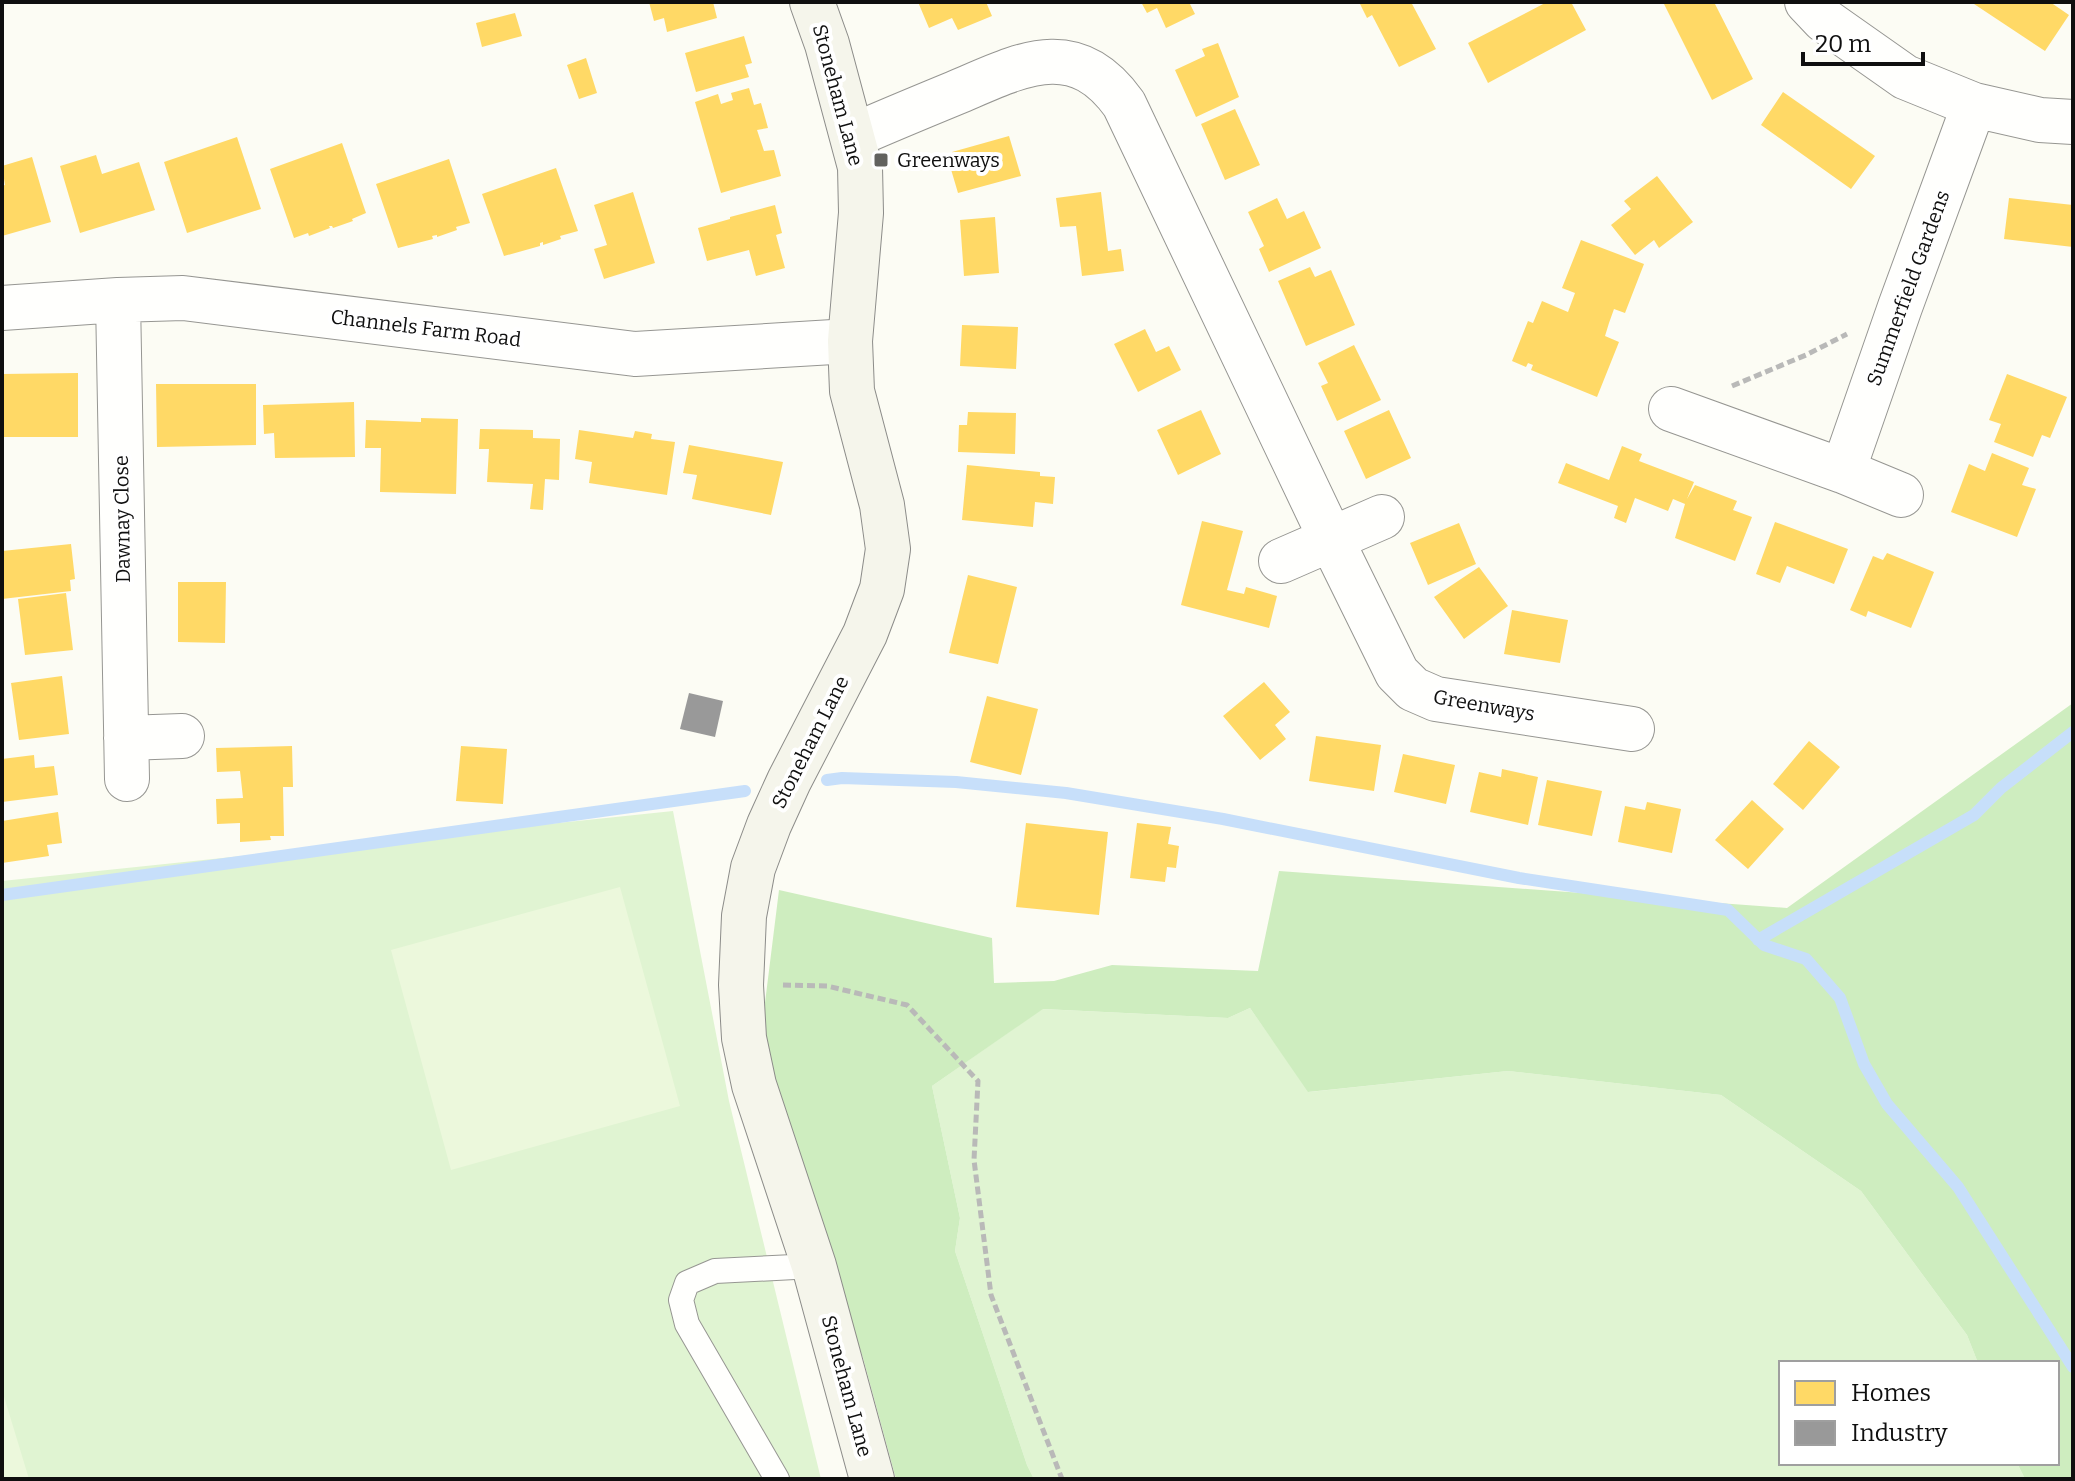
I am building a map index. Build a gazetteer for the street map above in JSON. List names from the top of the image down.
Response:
{
  "streets": {
    "street": [
      "Stoneham Lane",
      "Summerfield Gardens",
      "Channels Farm Road",
      "Dawnay Close",
      "Greenways"
    ]
  },
  "crossings": [
    ["Stoneham Lane", "Channels Farm Road"],
    ["Stoneham Lane", "Greenways"],
    ["Channels Farm Road", "Dawnay Close"]
  ],
  "places": {
    "transit": ["Greenways"]
  },
  "legend": ["Homes", "Industry"],
  "scale_bar": "20 m"
}
